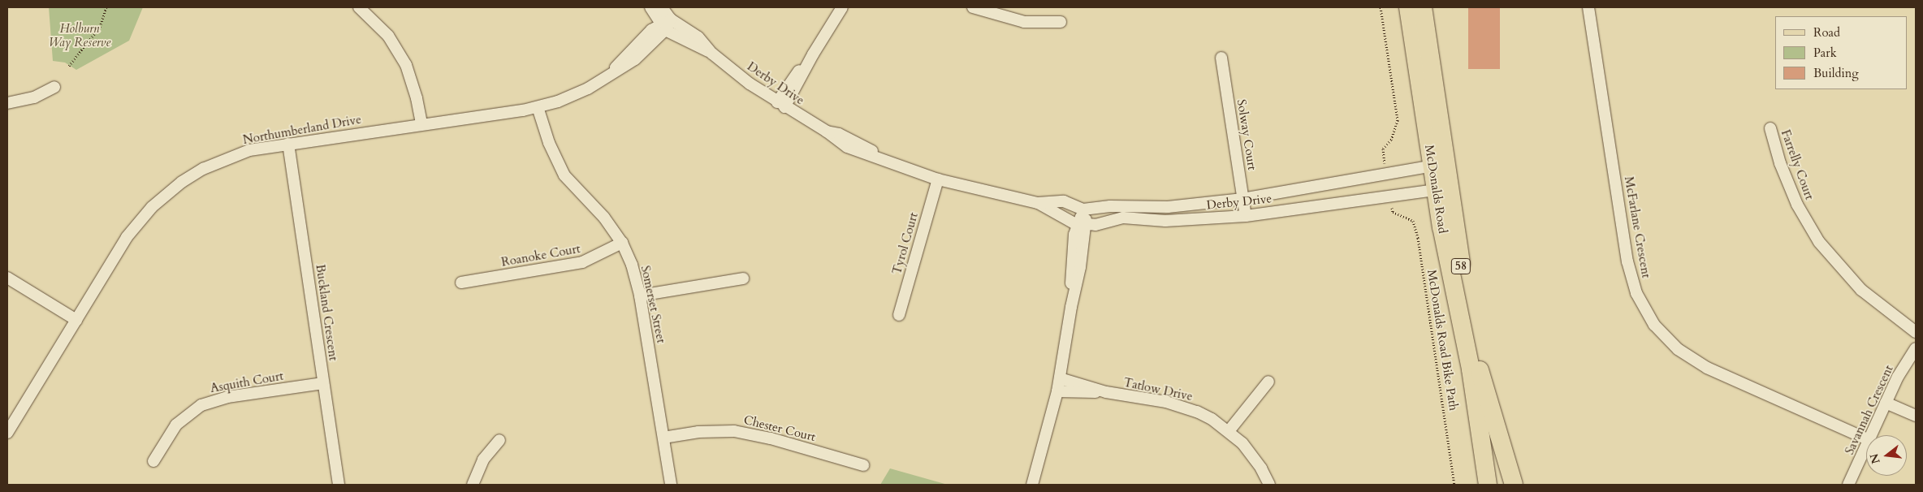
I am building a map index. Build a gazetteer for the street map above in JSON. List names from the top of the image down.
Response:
{
  "streets": {
    "main road": ["McDonalds Road", "58"],
    "street": [
      "Derby Drive",
      "Northumberland Drive",
      "Solway Court",
      "Farrelly Court",
      "McFarlane Crescent",
      "Tyrol Court",
      "Roanoke Court",
      "Somerset Street",
      "Buckland Crescent",
      "Asquith Court",
      "Tatlow Drive",
      "Savannah Crescent",
      "Chester Court"
    ],
    "path": ["McDonalds Road Bike Path"]
  },
  "crossings": [
    ["Derby Drive", "Northumberland Drive"],
    ["Derby Drive", "Solway Court"],
    ["Derby Drive", "McDonalds Road"],
    ["Derby Drive", "Tyrol Court"],
    ["Northumberland Drive", "Somerset Street"],
    ["Northumberland Drive", "Buckland Crescent"],
    ["Roanoke Court", "Somerset Street"],
    ["Somerset Street", "Chester Court"],
    ["Buckland Crescent", "Asquith Court"]
  ],
  "parks": ["Holburn Way Reserve"],
  "legend": ["Road", "Park", "Building"],
  "north": "left"
}
